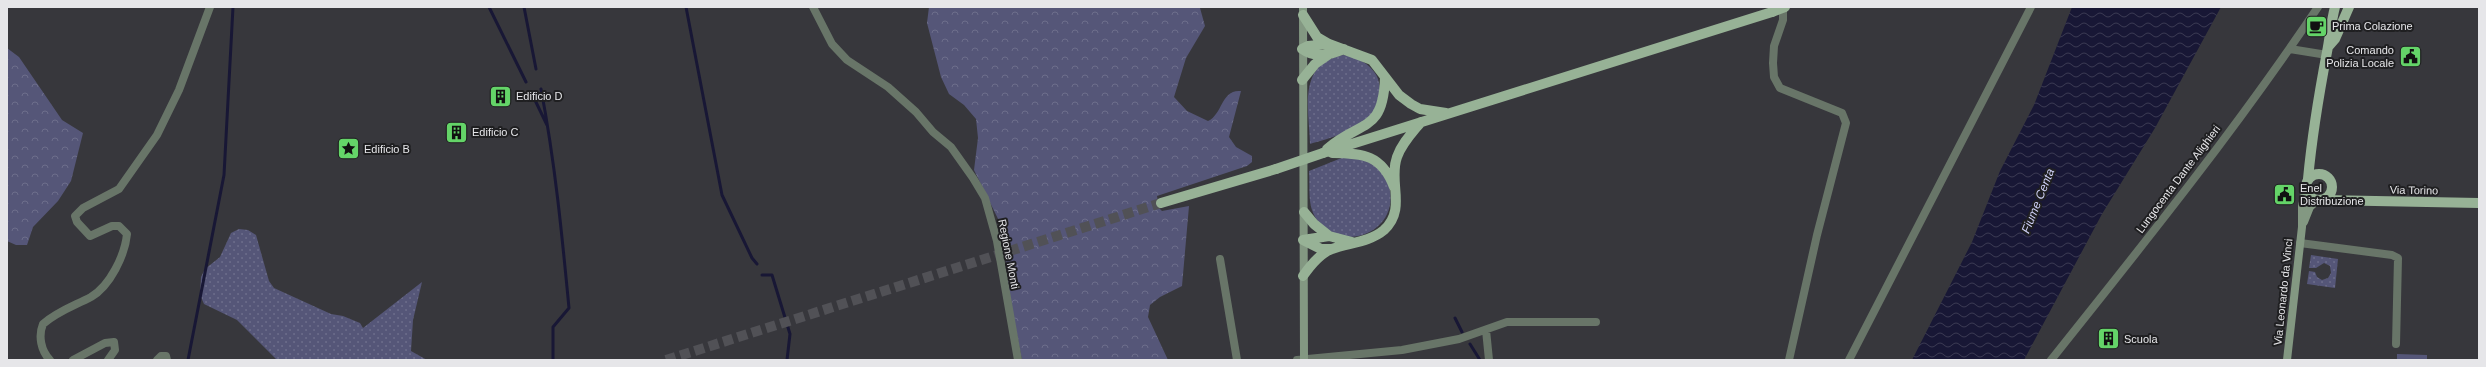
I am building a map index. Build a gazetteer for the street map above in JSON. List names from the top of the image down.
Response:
{
  "streets": {
    "main road": ["Via Torino", "Via Leonardo da Vinci"],
    "street": ["Lungocenta Dante Alighieri", "Regione Monti"]
  },
  "crossings": [
    ["Via Torino", "Via Leonardo da Vinci"]
  ],
  "water": ["Fiume Centa"],
  "places": {
    "cafe": ["Prima Colazione"],
    "public building": ["Comando Polizia Locale", "Enel Distribuzione"],
    "building": ["Edificio D", "Edificio C", "Scuola"],
    "place": ["Edificio B"]
  }
}
